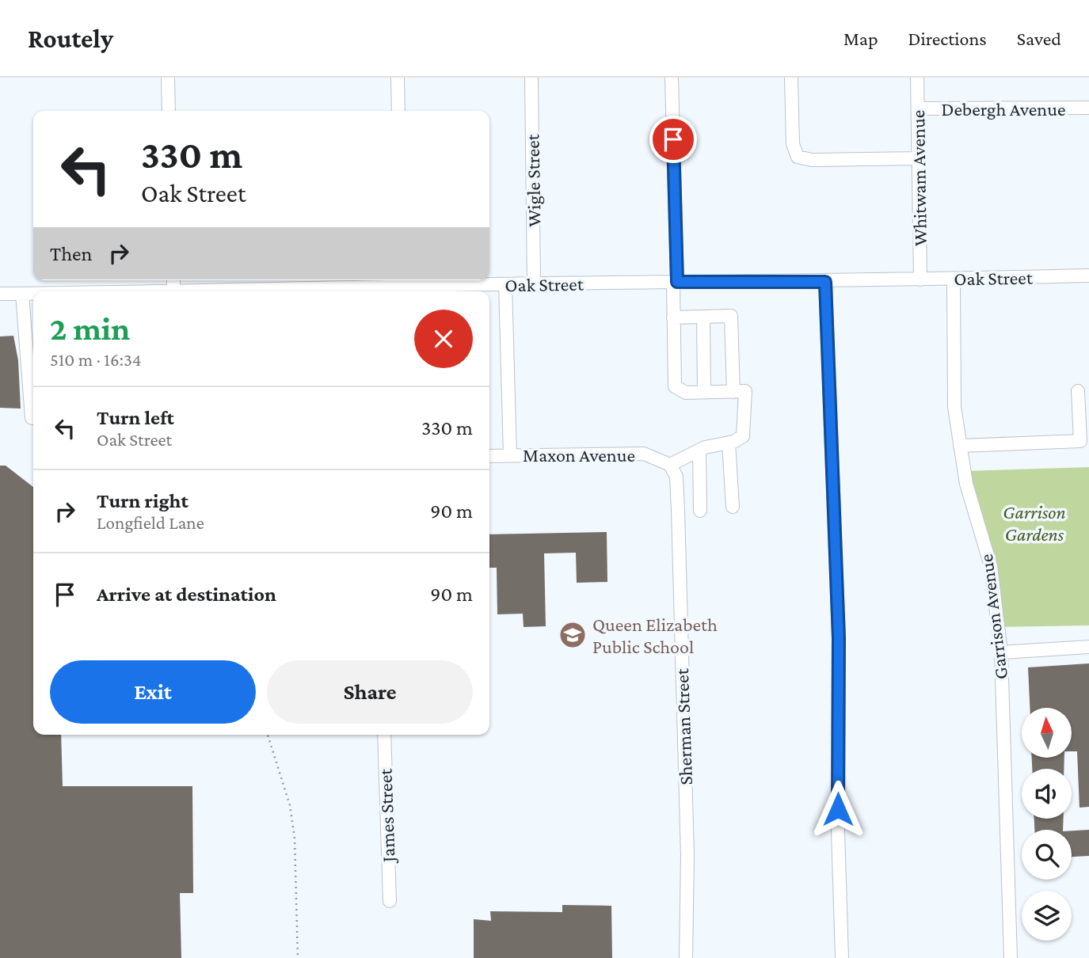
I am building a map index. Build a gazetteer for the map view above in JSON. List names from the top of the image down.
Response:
{
  "streets": {
    "street": [
      "Debergh Avenue",
      "Whitwam Avenue",
      "Wigle Street",
      "Oak Street",
      "Maxon Avenue",
      "Garrison Avenue",
      "Sherman Street",
      "James Street"
    ]
  },
  "crossings": [
    ["Debergh Avenue", "Whitwam Avenue"],
    ["Whitwam Avenue", "Oak Street"],
    ["Wigle Street", "Oak Street"],
    ["Oak Street", "Garrison Avenue"],
    ["Maxon Avenue", "Sherman Street"]
  ],
  "parks": ["Garrison Gardens"],
  "places": {
    "school or university": ["Queen Elizabeth Public School"]
  },
  "north": "top",
  "page": {
    "header": "Routely",
    "nav": ["Map", "Directions", "Saved"],
    "turn": ["330 m", "Oak Street"],
    "then": "Then",
    "heading": ["2 min", "510 m · 16:34"],
    "list": [
      {
        "name": "Turn left",
        "note": "Oak Street",
        "value": "330 m"
      },
      {
        "name": "Turn right",
        "note": "Longfield Lane",
        "value": "90 m"
      },
      {
        "name": "Arrive at destination",
        "value": "90 m"
      }
    ],
    "buttons": ["Exit", "Share"]
  }
}
